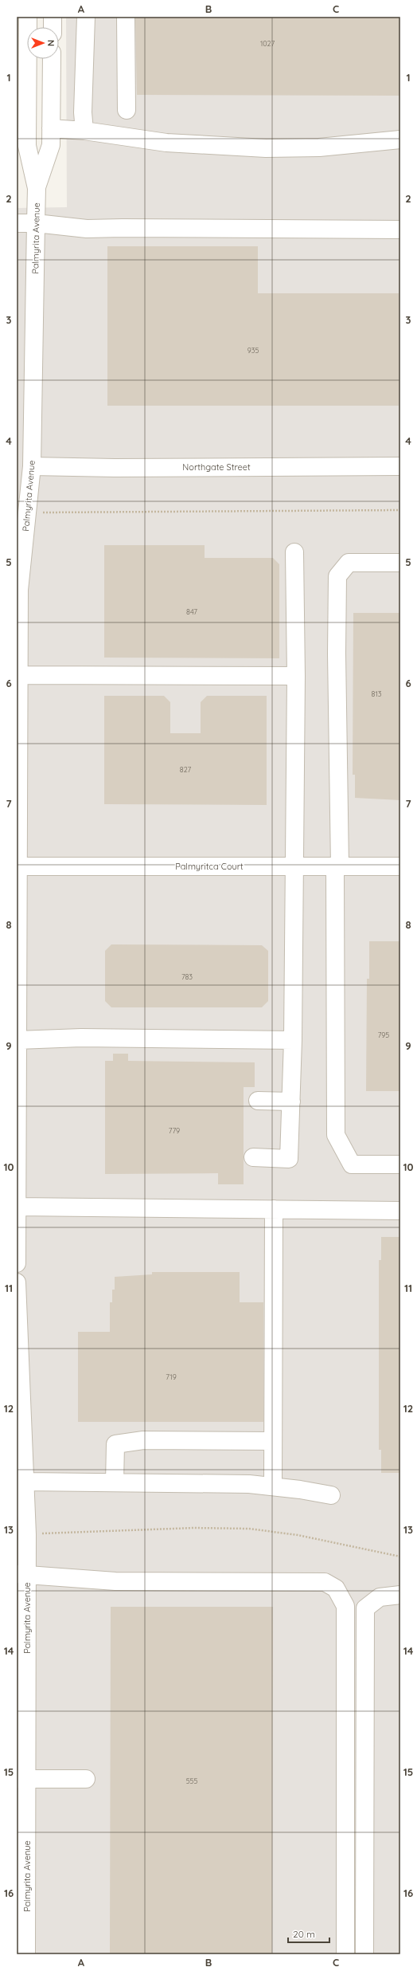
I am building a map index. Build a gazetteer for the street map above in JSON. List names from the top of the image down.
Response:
{
  "streets": {
    "street": ["Palmyrita Avenue", "Northgate Street", "Palmyritca Court"]
  },
  "crossings": [
    ["Palmyrita Avenue", "Northgate Street"],
    ["Palmyrita Avenue", "Palmyritca Court"]
  ],
  "house_numbers": [
    "1027",
    "935",
    "847",
    "813",
    "827",
    "783",
    "795",
    "779",
    "719",
    "555"
  ],
  "scale_bar": "20 m",
  "north": "right",
  "grid": {
    "columns": ["A", "B", "C"],
    "rows": [
      "1",
      "2",
      "3",
      "4",
      "5",
      "6",
      "7",
      "8",
      "9",
      "10",
      "11",
      "12",
      "13",
      "14",
      "15",
      "16"
    ]
  }
}
